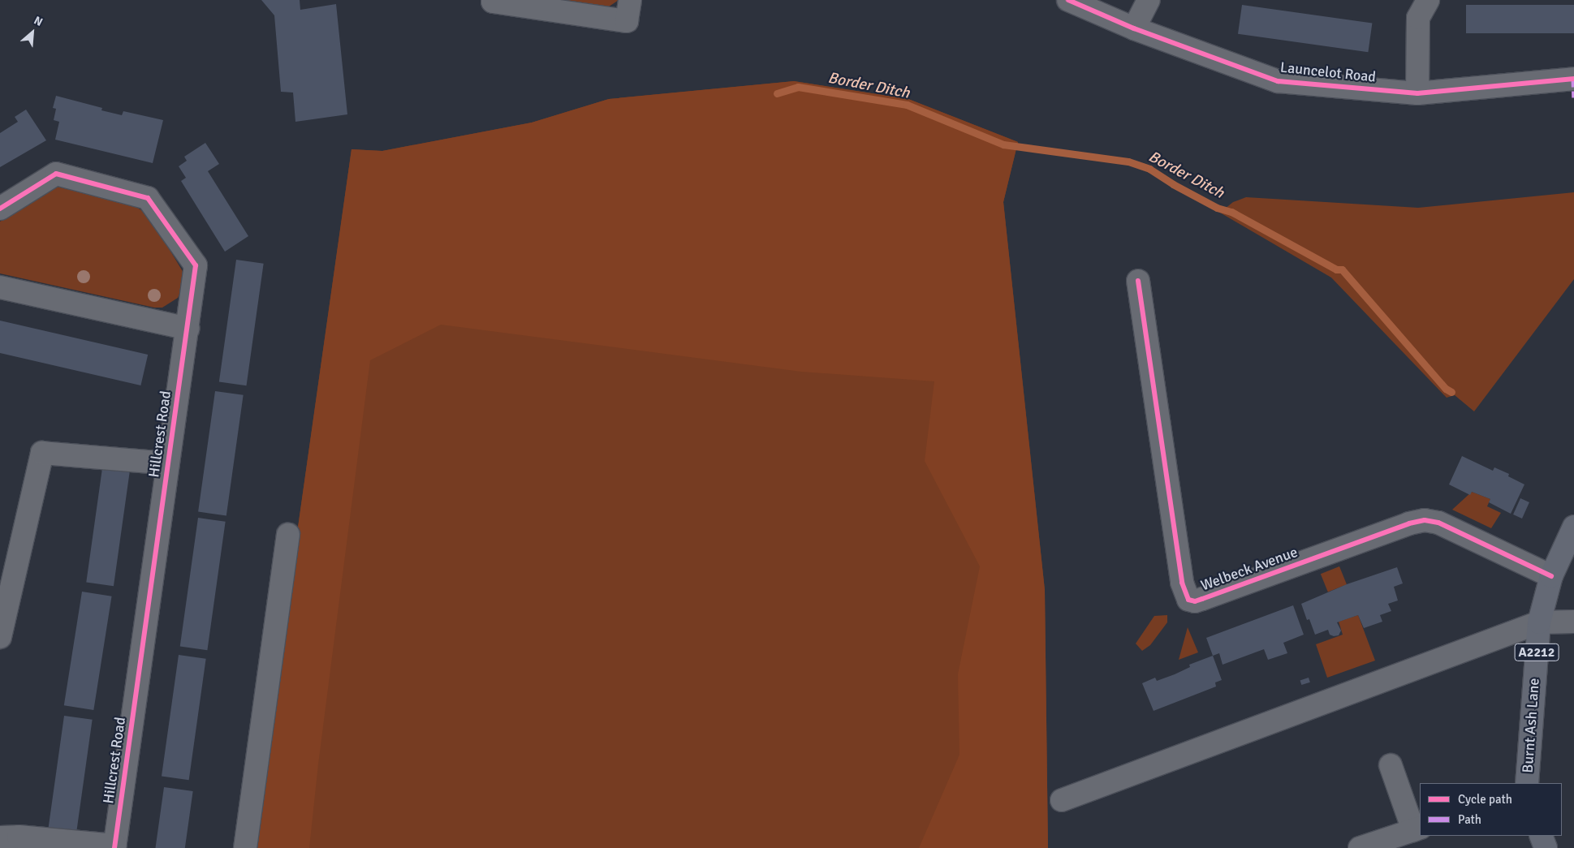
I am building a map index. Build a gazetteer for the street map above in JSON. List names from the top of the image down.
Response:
{
  "streets": {
    "main road": ["A2212", "Burnt Ash Lane"],
    "street": ["Launcelot Road", "Hillcrest Road", "Welbeck Avenue"]
  },
  "crossings": [
    ["Welbeck Avenue", "Burnt Ash Lane"]
  ],
  "water": ["Border Ditch"],
  "legend": ["Cycle path", "Path"],
  "north": "top right"
}
